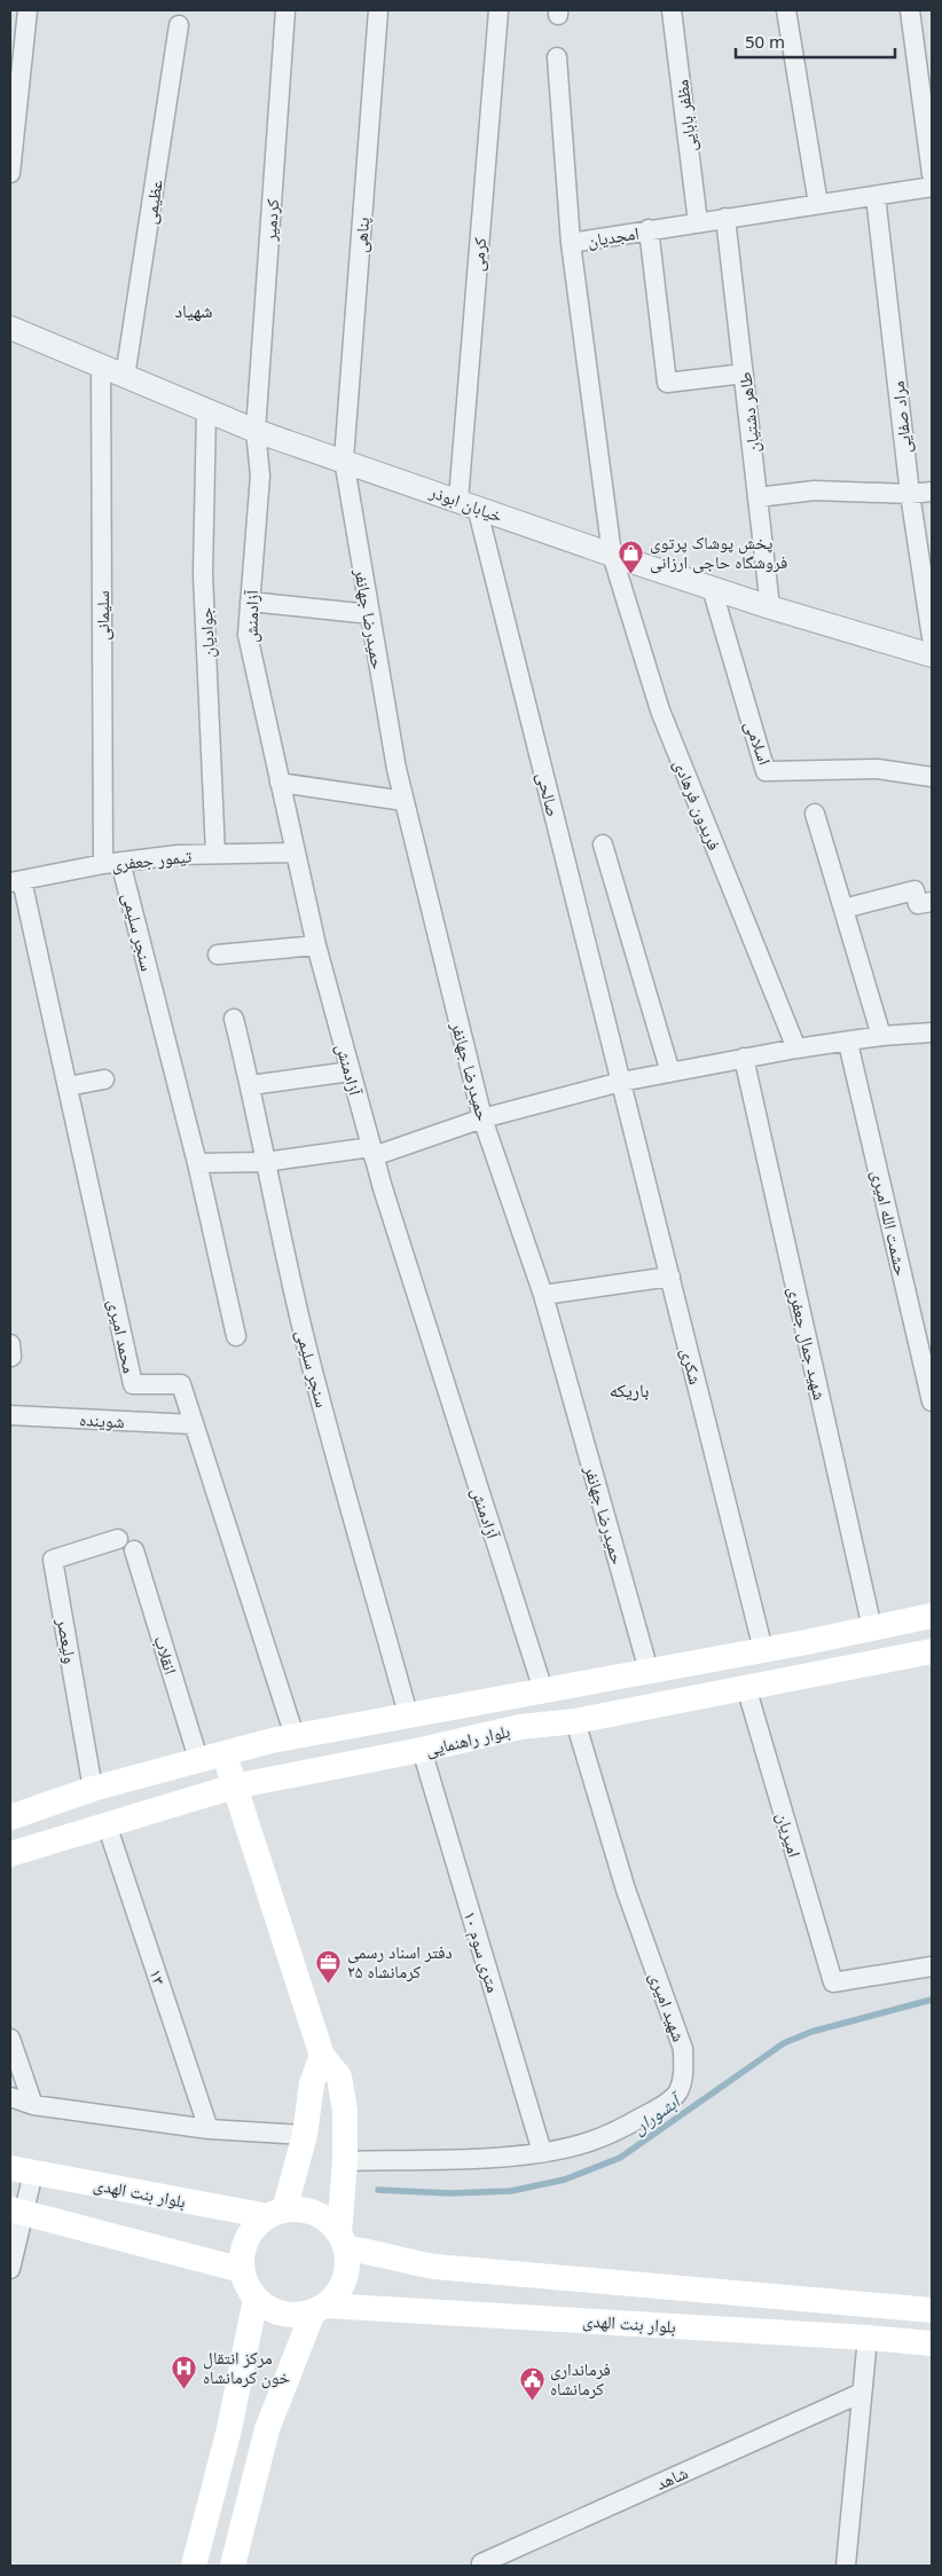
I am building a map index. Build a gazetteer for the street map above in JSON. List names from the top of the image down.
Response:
{
  "streets": {
    "main road": ["بلوار راهنمایی", "بلوار بنت الهدی"],
    "street": [
      "مظفر بابایی",
      "عظیمی",
      "کردمیر",
      "پناهی",
      "امجدیان",
      "کرمی",
      "طاهر دشتیان",
      "مراد صفایی",
      "خیابان ابوذر",
      "سلیمانی",
      "آزادمنش",
      "حمیدرضا جهانفر",
      "جوادیان",
      "اسلامی",
      "صالحی",
      "فریدون فرهادی",
      "تیمور جعفری",
      "سنجر سلیمی",
      "حشمت الله امیری",
      "محمد امیری",
      "شهید جمال جعفری",
      "شکری",
      "شوینده",
      "ولیعصر",
      "انقلاب",
      "امیریان",
      "۱۰ متری سوم",
      "۱۳",
      "شهید امیری",
      "شاهد"
    ]
  },
  "crossings": [
    ["مظفر بابایی", "امجدیان"],
    ["عظیمی", "خیابان ابوذر"],
    ["کردمیر", "خیابان ابوذر"],
    ["کردمیر", "آزادمنش"],
    ["پناهی", "خیابان ابوذر"],
    ["پناهی", "حمیدرضا جهانفر"],
    ["امجدیان", "طاهر دشتیان"],
    ["امجدیان", "مراد صفایی"],
    ["امجدیان", "خیابان ابوذر"],
    ["امجدیان", "فریدون فرهادی"],
    ["کرمی", "خیابان ابوذر"],
    ["کرمی", "صالحی"],
    ["طاهر دشتیان", "خیابان ابوذر"],
    ["خیابان ابوذر", "سلیمانی"],
    ["خیابان ابوذر", "آزادمنش"],
    ["خیابان ابوذر", "حمیدرضا جهانفر"],
    ["خیابان ابوذر", "جوادیان"],
    ["خیابان ابوذر", "اسلامی"],
    ["خیابان ابوذر", "صالحی"],
    ["خیابان ابوذر", "فریدون فرهادی"],
    ["سلیمانی", "تیمور جعفری"],
    ["سلیمانی", "سنجر سلیمی"],
    ["آزادمنش", "تیمور جعفری"],
    ["آزادمنش", "بلوار راهنمایی"],
    ["حمیدرضا جهانفر", "بلوار راهنمایی"],
    ["جوادیان", "تیمور جعفری"],
    ["صالحی", "شکری"],
    ["تیمور جعفری", "سنجر سلیمی"],
    ["تیمور جعفری", "محمد امیری"],
    ["سنجر سلیمی", "بلوار راهنمایی"],
    ["محمد امیری", "شوینده"],
    ["محمد امیری", "بلوار راهنمایی"],
    ["شهید جمال جعفری", "بلوار راهنمایی"],
    ["شکری", "بلوار راهنمایی"],
    ["ولیعصر", "بلوار راهنمایی"],
    ["انقلاب", "بلوار راهنمایی"],
    ["بلوار راهنمایی", "امیریان"],
    ["بلوار راهنمایی", "۱۰ متری سوم"],
    ["بلوار راهنمایی", "۱۳"],
    ["بلوار راهنمایی", "شهید امیری"],
    ["۱۰ متری سوم", "شهید امیری"]
  ],
  "districts": ["شهیاد", "باریکه"],
  "water": ["آبشوران"],
  "places": {
    "shop": ["پخش پوشاک پرتوی فروشگاه حاجی ارزانی"],
    "office": ["دفتر اسناد رسمی ۲۵ کرمانشاه"],
    "hospital": ["مرکز انتقال خون کرمانشاه"],
    "public building": ["فرمانداری کرمانشاه"]
  },
  "scale_bar": "50 m"
}
